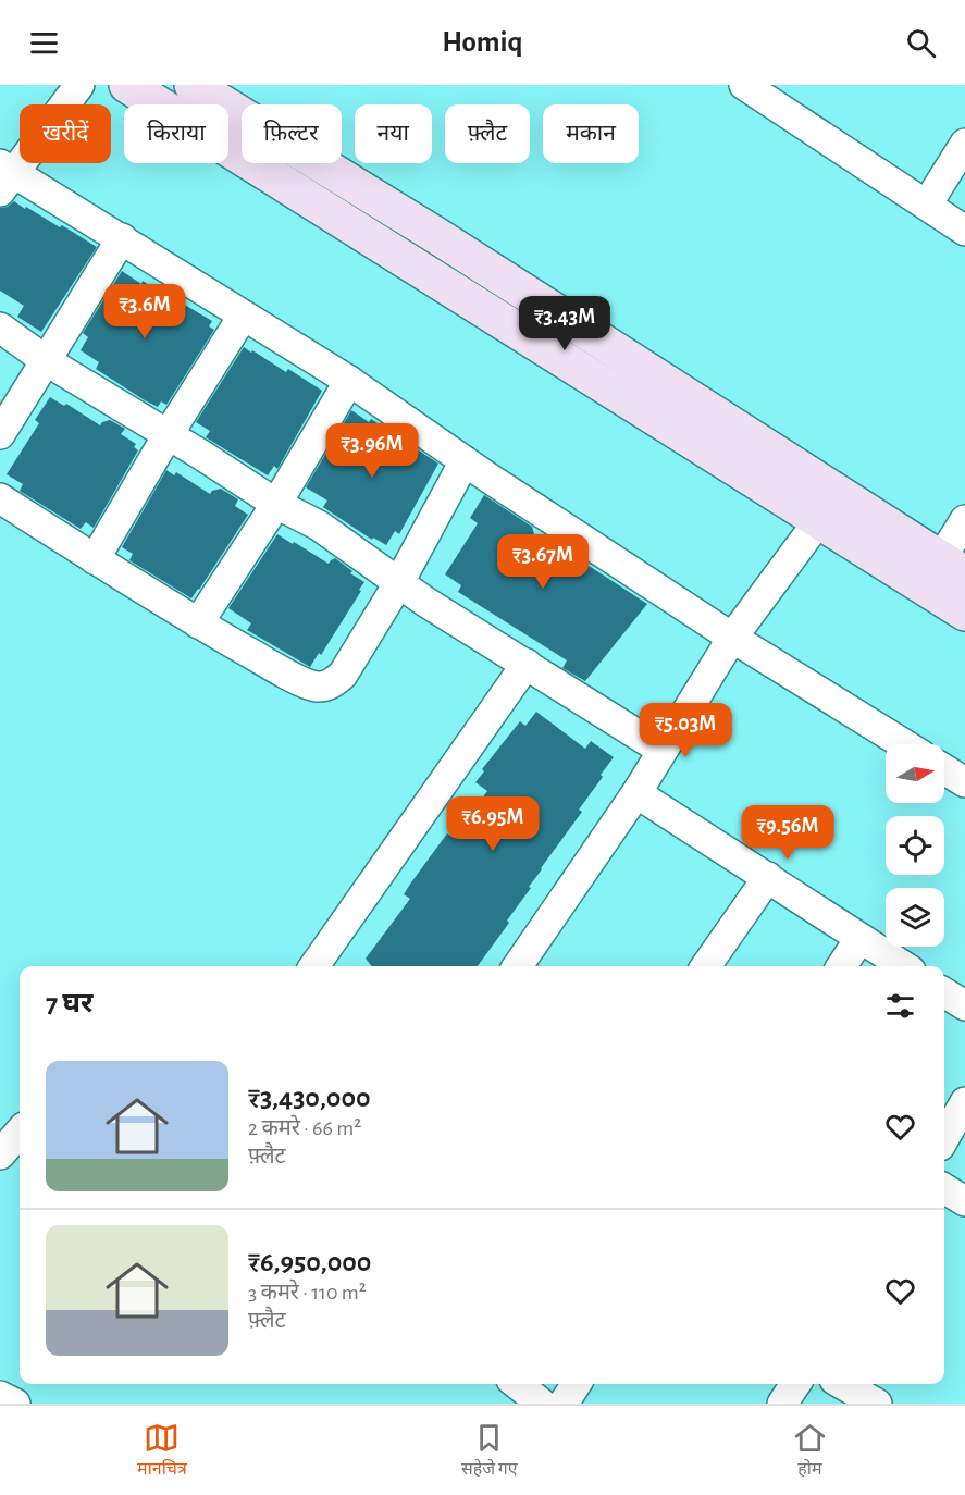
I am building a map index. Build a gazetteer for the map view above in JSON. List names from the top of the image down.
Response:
{
  "north": "right",
  "page": {
    "header": "Homiq",
    "chip": [
      "खरीदें",
      "किराया",
      "फ़िल्टर",
      "नया",
      "फ़्लैट",
      "मकान"
    ],
    "price": [
      "₹3.6M",
      "₹3.43M",
      "₹3.96M",
      "₹3.67M",
      "₹5.03M",
      "₹6.95M",
      "₹9.56M"
    ],
    "heading": "7 घर",
    "list": [
      {
        "name": "₹3,430,000",
        "note": "2 कमरे · 66 m² · फ़्लैट"
      },
      {
        "name": "₹6,950,000",
        "note": "3 कमरे · 110 m² · फ़्लैट"
      }
    ],
    "tabs": ["मानचित्र", "सहेजे गए", "होम"]
  }
}
